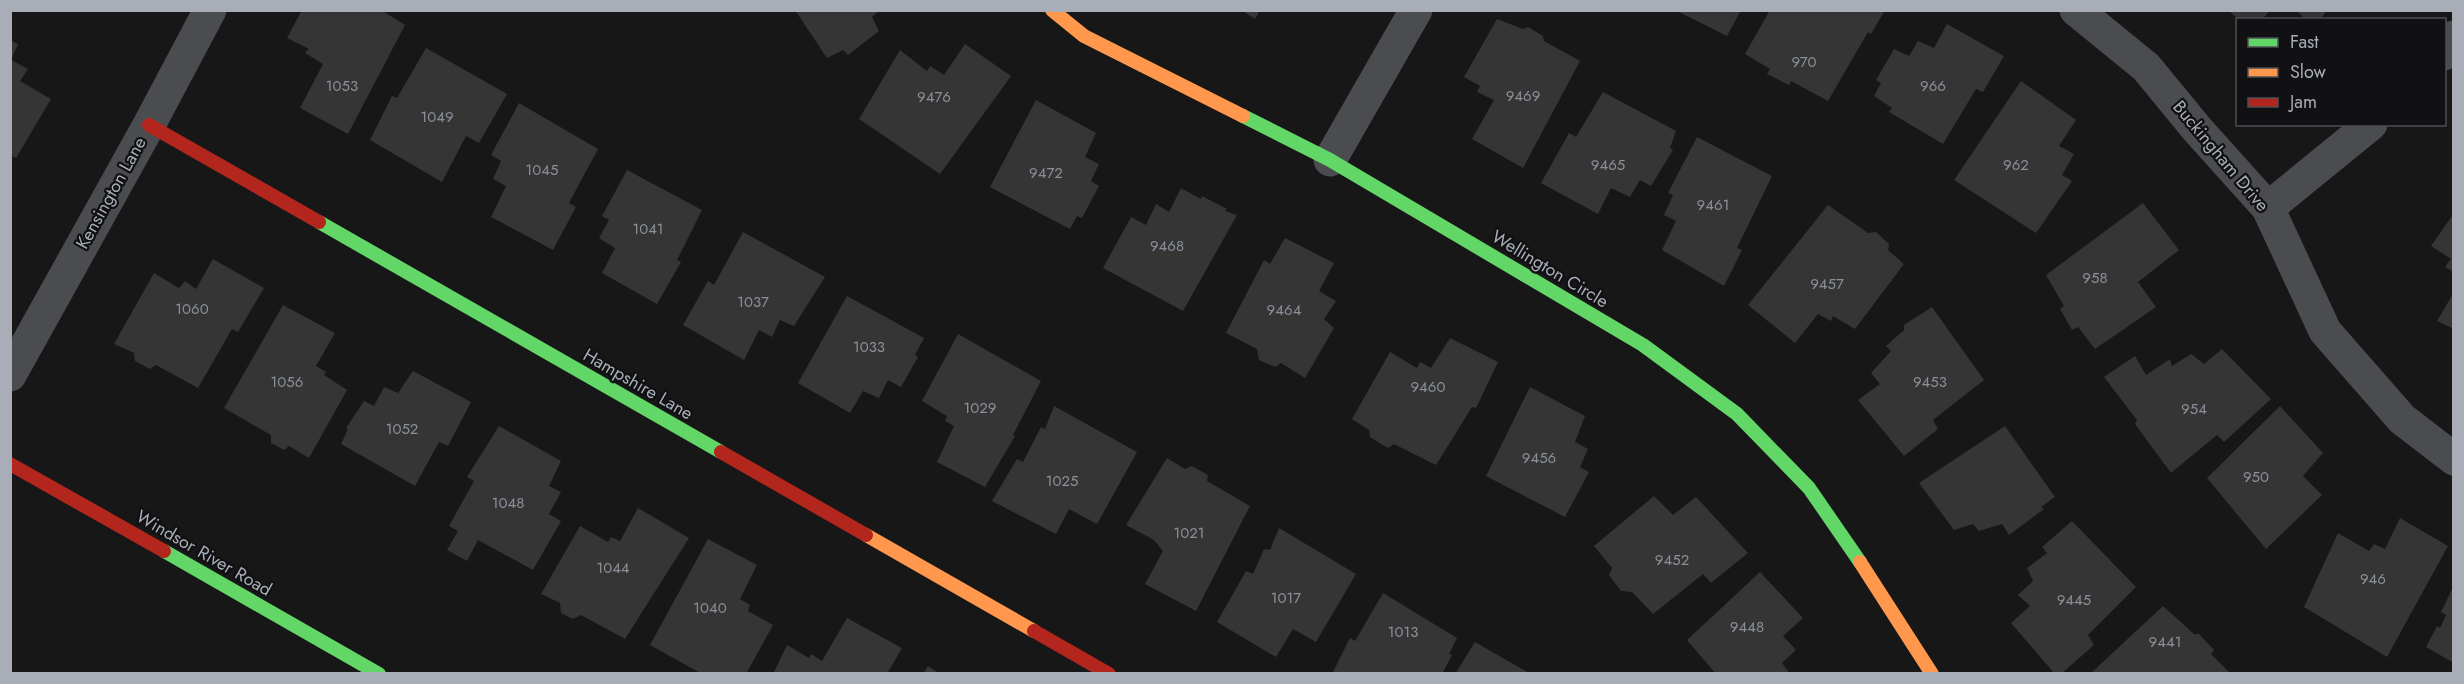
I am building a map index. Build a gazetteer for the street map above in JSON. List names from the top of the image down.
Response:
{
  "streets": {
    "street": [
      "Buckingham Drive",
      "Kensington Lane",
      "Wellington Circle",
      "Hampshire Lane",
      "Windsor River Road"
    ]
  },
  "crossings": [
    ["Kensington Lane", "Hampshire Lane"]
  ],
  "house_numbers": [
    "970",
    "1053",
    "966",
    "9469",
    "9476",
    "1049",
    "9465",
    "962",
    "1045",
    "9472",
    "9461",
    "1041",
    "9468",
    "958",
    "9457",
    "1037",
    "1060",
    "9464",
    "1033",
    "1056",
    "9453",
    "9460",
    "1029",
    "954",
    "1052",
    "9456",
    "950",
    "1025",
    "1048",
    "1021",
    "9452",
    "1044",
    "946",
    "1017",
    "9445",
    "1040",
    "9448",
    "1013",
    "9441"
  ],
  "legend": ["Fast", "Slow", "Jam"]
}
